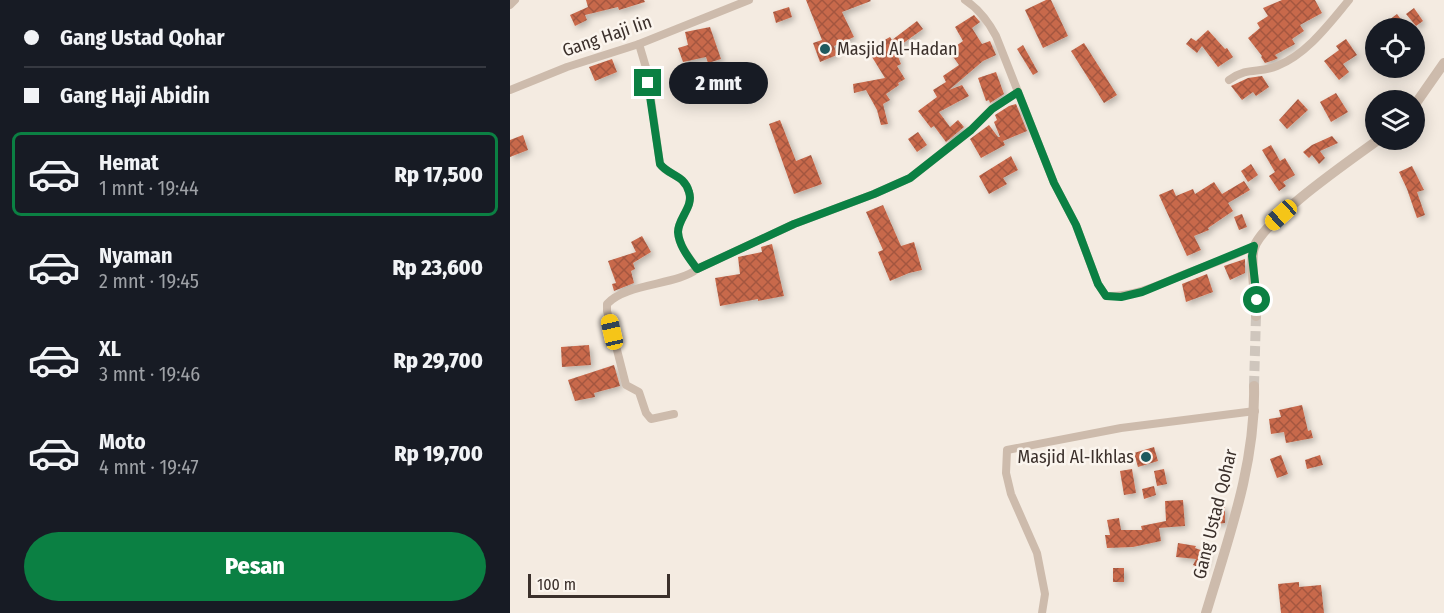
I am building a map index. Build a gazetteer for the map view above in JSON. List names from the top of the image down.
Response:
{
  "streets": {
    "street": ["Gang Haji Iin", "Gang Ustad Qohar"]
  },
  "places": ["Masjid Al-Hadan", "Masjid Al-Ikhlas"],
  "scale_bar": "100 m",
  "page": {
    "banner": ["Gang Ustad Qohar", "Gang Haji Abidin"],
    "bubble": "2 mnt",
    "list": [
      {
        "name": "Hemat",
        "note": "1 mnt · 19:44",
        "value": "Rp 17,500"
      },
      {
        "name": "Nyaman",
        "note": "2 mnt · 19:45",
        "value": "Rp 23,600"
      },
      {
        "name": "XL",
        "note": "3 mnt · 19:46",
        "value": "Rp 29,700"
      },
      {
        "name": "Moto",
        "note": "4 mnt · 19:47",
        "value": "Rp 19,700"
      }
    ],
    "buttons": "Pesan",
    "scale": "100 m"
  }
}
